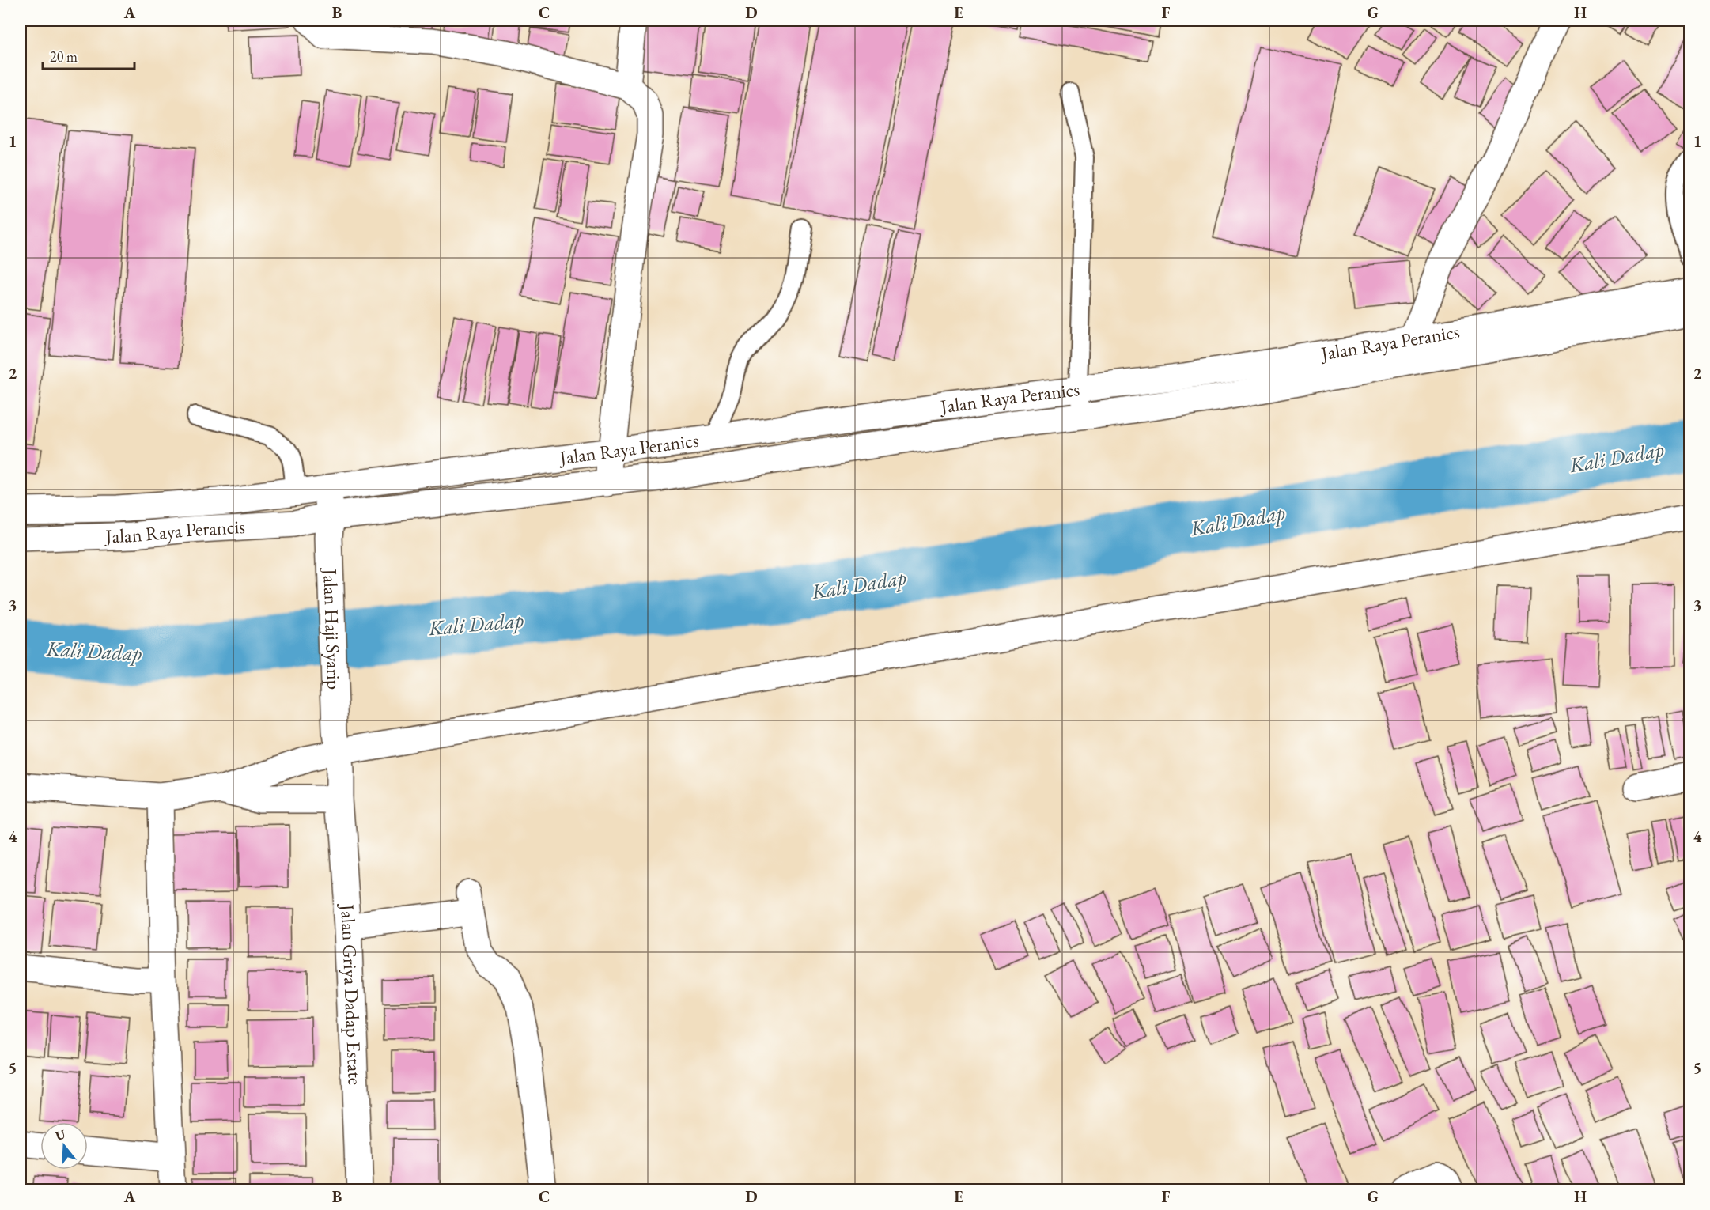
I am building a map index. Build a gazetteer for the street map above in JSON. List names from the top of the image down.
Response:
{
  "streets": {
    "street": [
      "Jalan Raya Peranics",
      "Jalan Raya Perancis",
      "Jalan Haji Syarip",
      "Jalan Griya Dadap Estate"
    ]
  },
  "crossings": [
    ["Jalan Raya Peranics", "Jalan Raya Perancis"],
    ["Jalan Raya Peranics", "Jalan Haji Syarip"],
    ["Jalan Raya Perancis", "Jalan Haji Syarip"],
    ["Jalan Haji Syarip", "Jalan Griya Dadap Estate"]
  ],
  "water": ["Kali Dadap"],
  "scale_bar": "20 m",
  "north": "top",
  "grid": {
    "columns": [
      "A",
      "B",
      "C",
      "D",
      "E",
      "F",
      "G",
      "H"
    ],
    "rows": [
      "1",
      "2",
      "3",
      "4",
      "5"
    ]
  }
}
